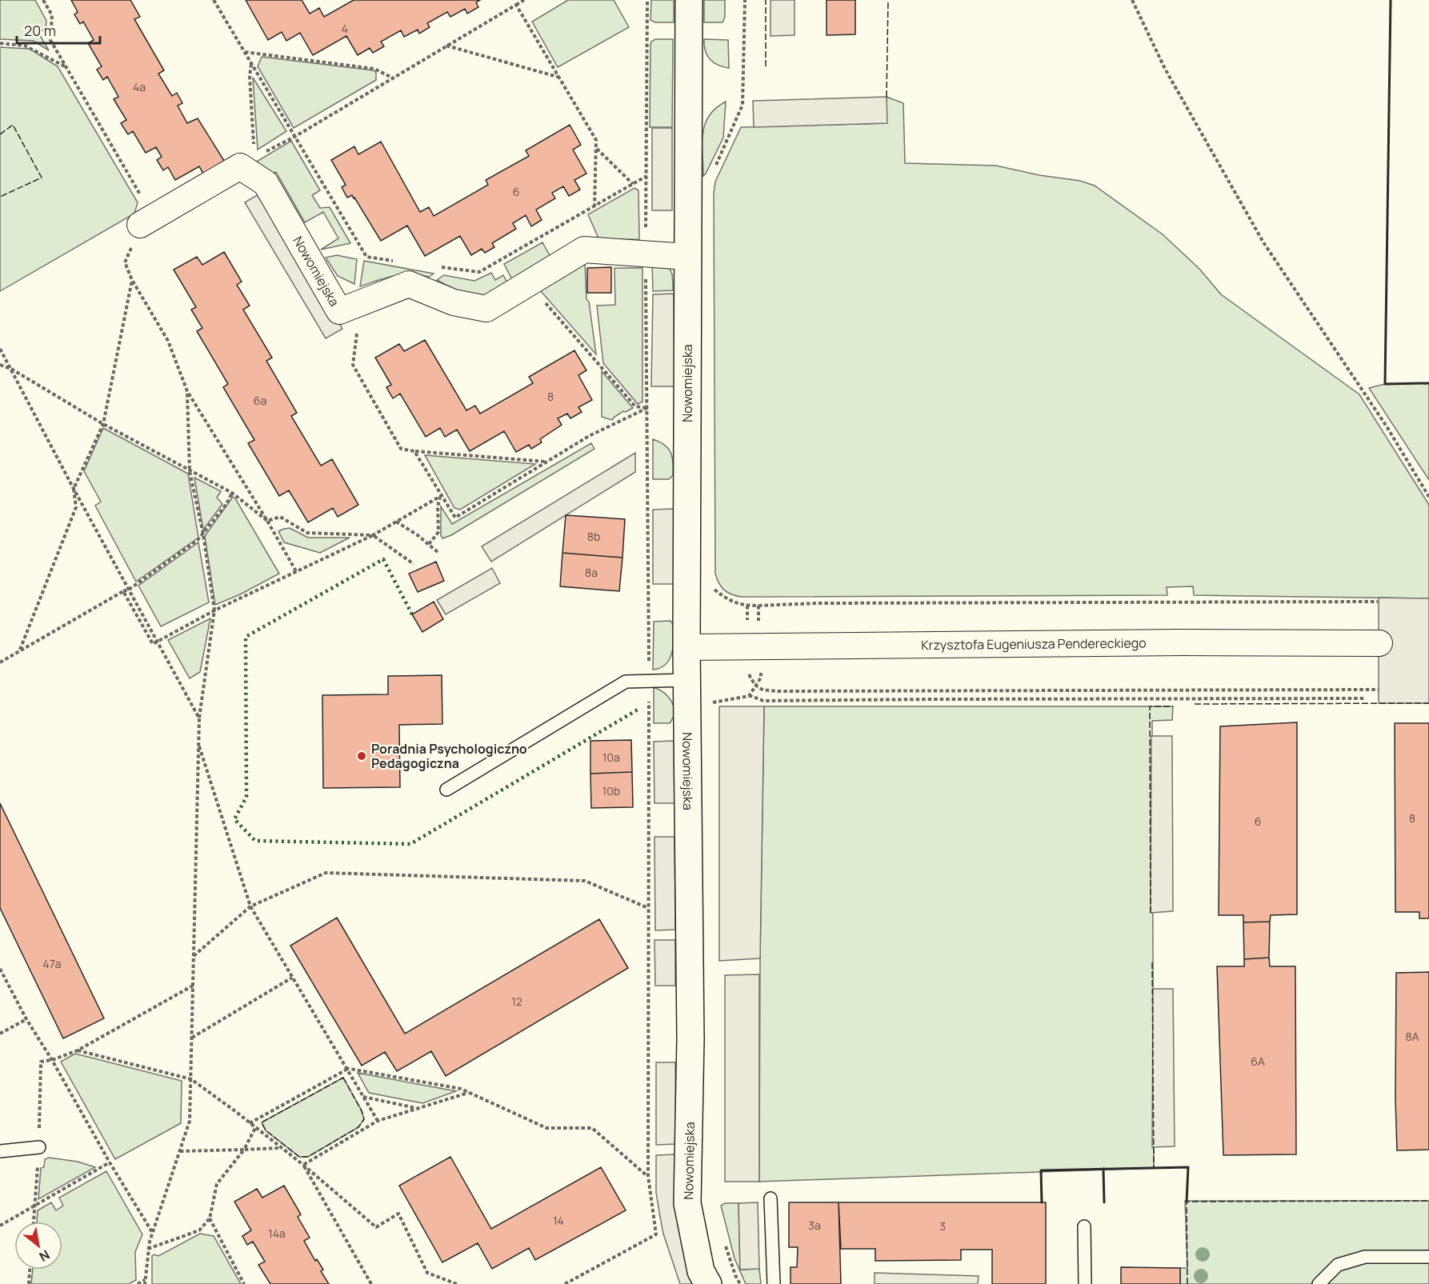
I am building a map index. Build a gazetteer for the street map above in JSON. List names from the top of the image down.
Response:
{
  "streets": {
    "street": ["Nowomiejska", "Krzysztofa Eugeniusza Pendereckiego"]
  },
  "crossings": [
    ["Nowomiejska", "Krzysztofa Eugeniusza Pendereckiego"]
  ],
  "places": ["Poradnia Psychologiczno Pedagogiczna"],
  "house_numbers": [
    "4",
    "4a",
    "6",
    "8",
    "6a",
    "8b",
    "8a",
    "10a",
    "10b",
    "8",
    "6",
    "47a",
    "12",
    "8A",
    "6A",
    "14",
    "3a",
    "3",
    "14a"
  ],
  "scale_bar": "20 m",
  "north": "bottom right"
}
